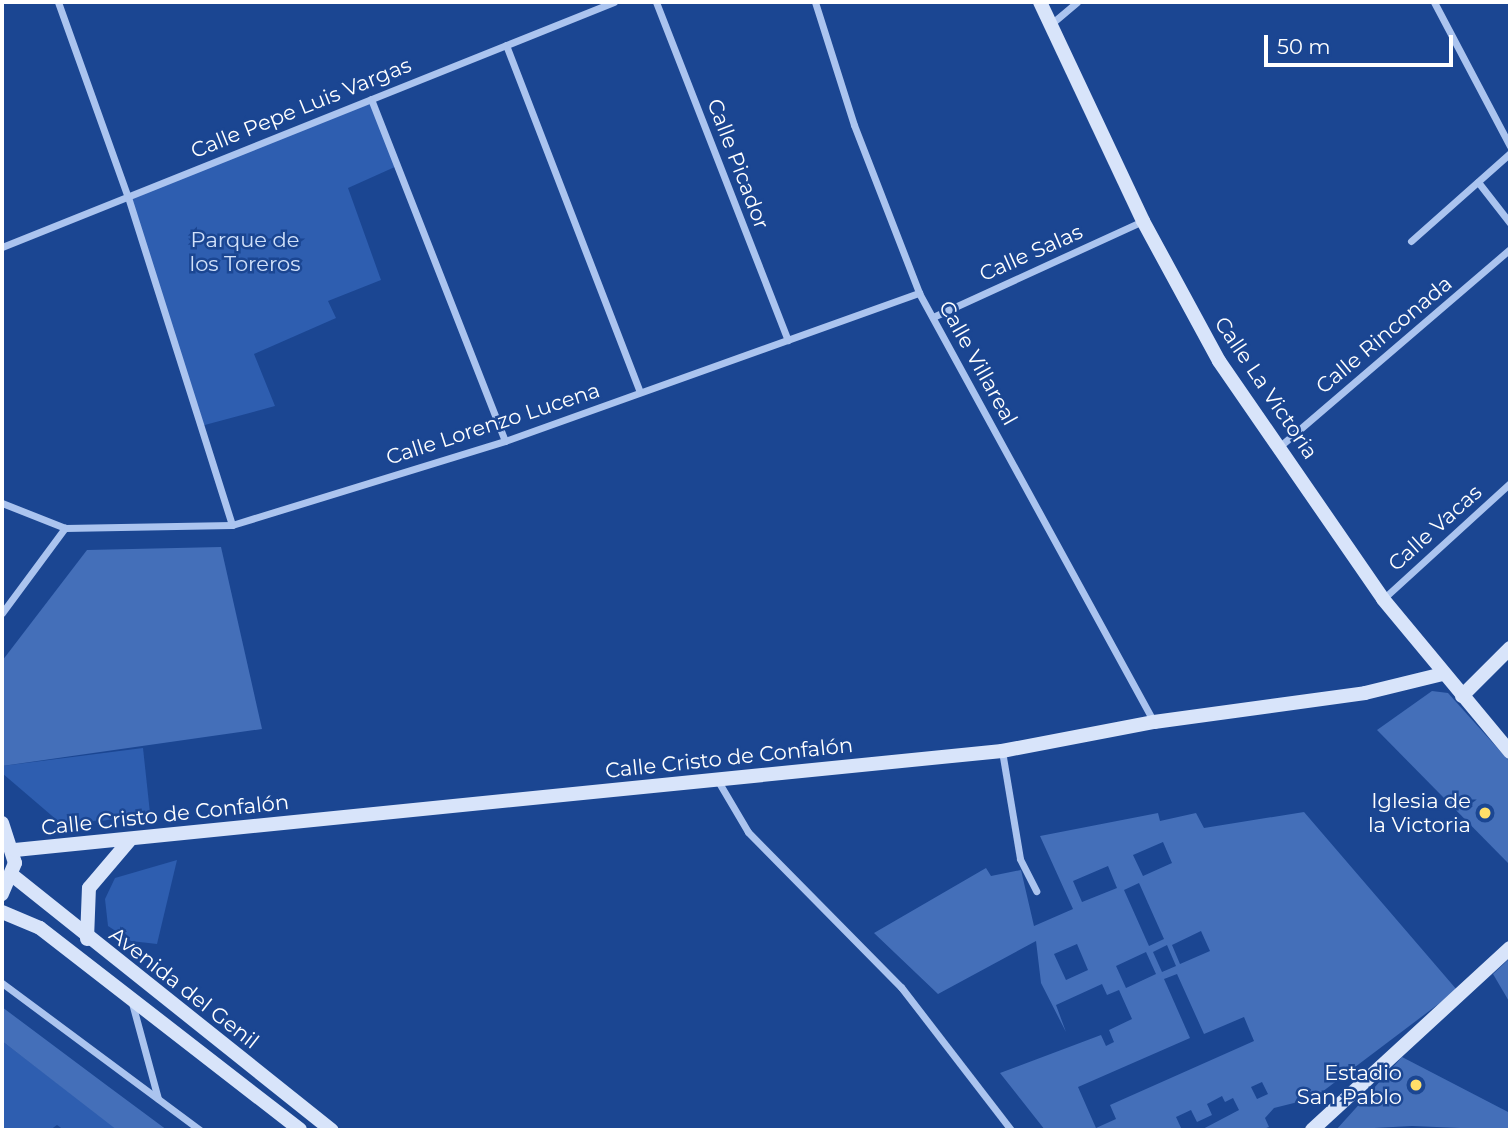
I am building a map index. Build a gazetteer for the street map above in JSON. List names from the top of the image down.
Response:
{
  "streets": {
    "street": [
      "Calle Pepe Luis Vargas",
      "Calle Picador",
      "Calle Salas",
      "Calle Rinconada",
      "Calle Villareal",
      "Calle La Victoria",
      "Calle Lorenzo Lucena",
      "Calle Vacas",
      "Calle Cristo de Confalón",
      "Avenida del Genil"
    ]
  },
  "crossings": [
    ["Calle Picador", "Calle Lorenzo Lucena"],
    ["Calle Salas", "Calle Villareal"],
    ["Calle Salas", "Calle La Victoria"],
    ["Calle Rinconada", "Calle La Victoria"],
    ["Calle Villareal", "Calle Lorenzo Lucena"],
    ["Calle Villareal", "Calle Cristo de Confalón"],
    ["Calle La Victoria", "Calle Vacas"],
    ["Calle La Victoria", "Calle Cristo de Confalón"]
  ],
  "parks": ["Parque de los Toreros"],
  "places": ["Iglesia de la Victoria", "Estadio San Pablo"],
  "scale_bar": "50 m"
}
